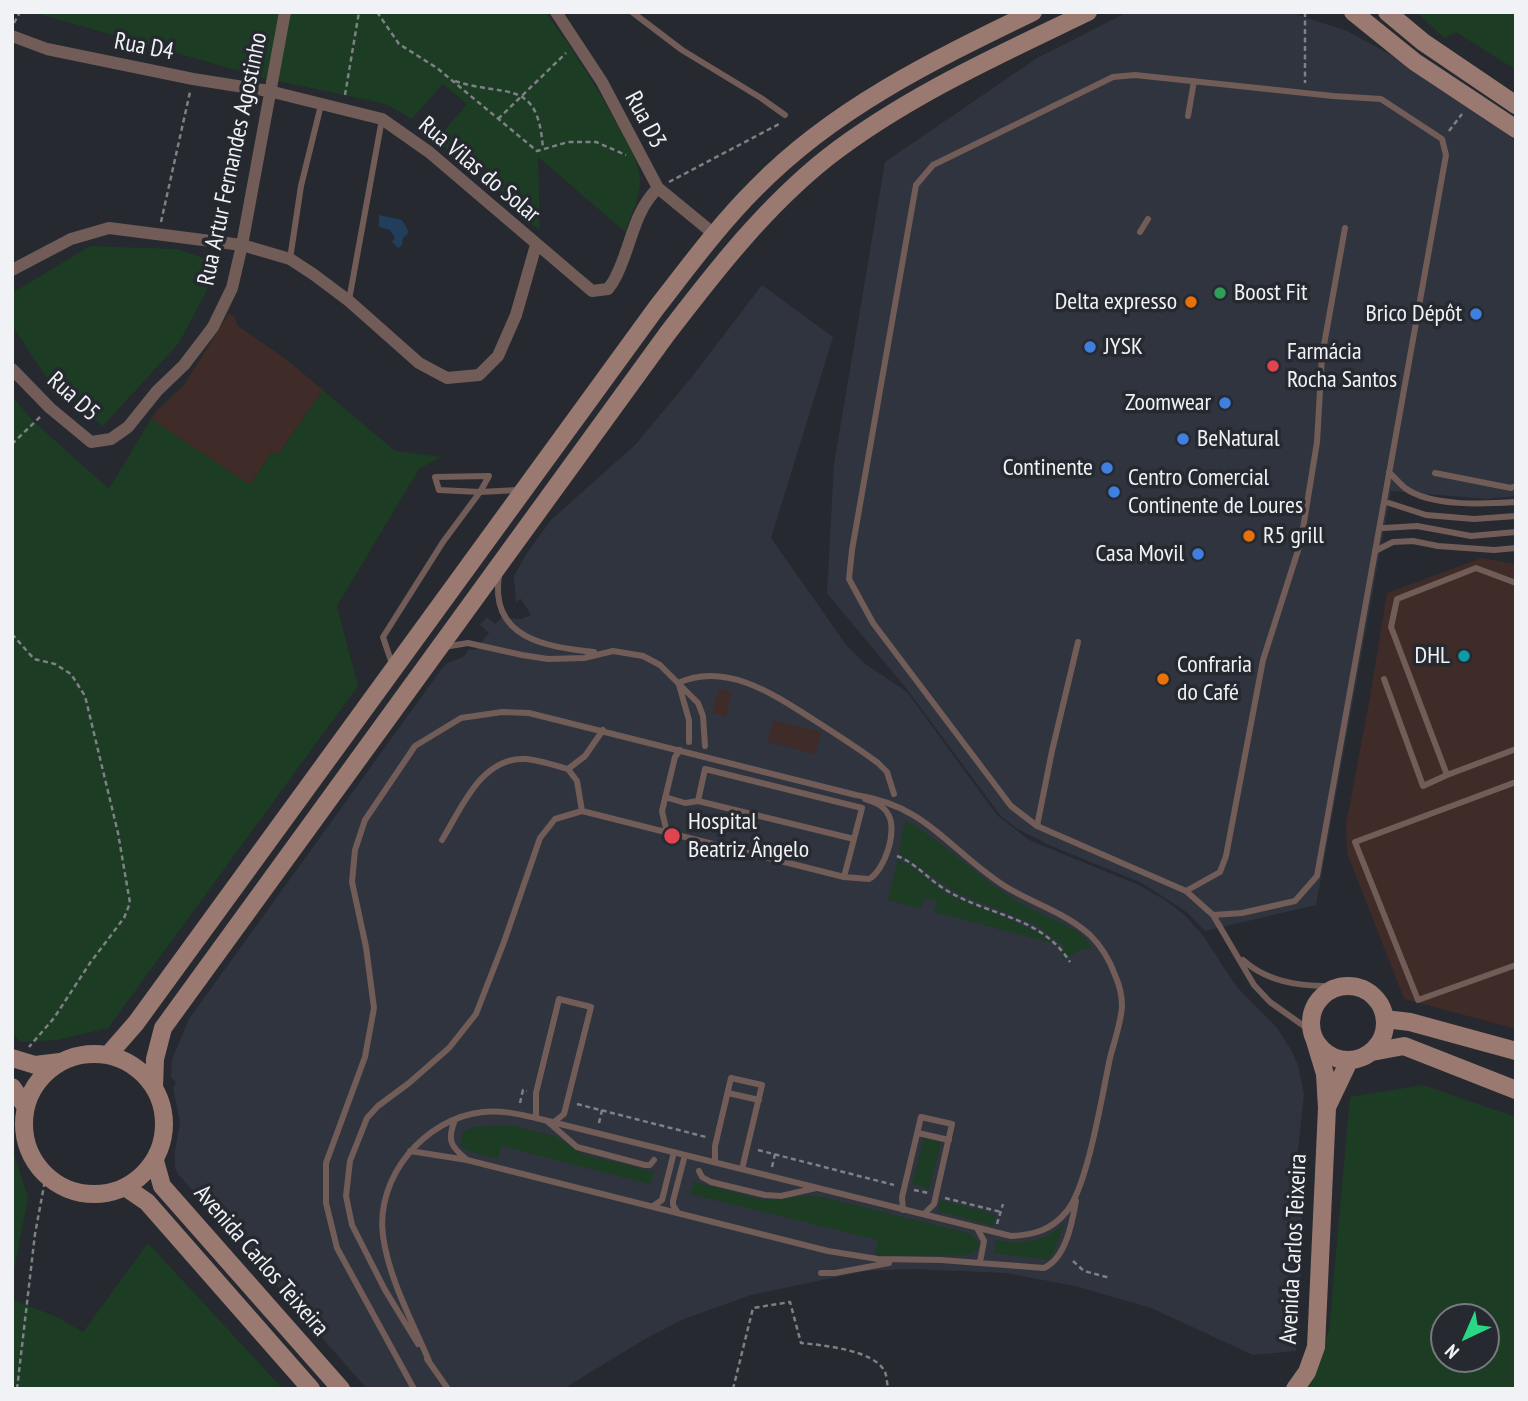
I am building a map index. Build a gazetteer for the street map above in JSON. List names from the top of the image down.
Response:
{
  "streets": {
    "main road": ["Avenida Carlos Teixeira"],
    "street": [
      "Rua D4",
      "Rua D3",
      "Rua Artur Fernandes Agostinho",
      "Rua Vilas do Solar",
      "Rua D5"
    ]
  },
  "crossings": [
    ["Rua D4", "Rua Artur Fernandes Agostinho"],
    ["Rua D4", "Rua Vilas do Solar"],
    ["Rua Artur Fernandes Agostinho", "Rua Vilas do Solar"],
    ["Rua Artur Fernandes Agostinho", "Rua D5"]
  ],
  "places": [
    "Boost Fit",
    "Delta expresso",
    "Brico Dépôt",
    "JYSK",
    "Farmácia Rocha Santos",
    "Zoomwear",
    "BeNatural",
    "Continente",
    "Centro Comercial Continente de Loures",
    "R5 grill",
    "Casa Movil",
    "DHL",
    "Confraria do Café",
    "Hospital Beatriz Ângelo"
  ],
  "north": "bottom left"
}
